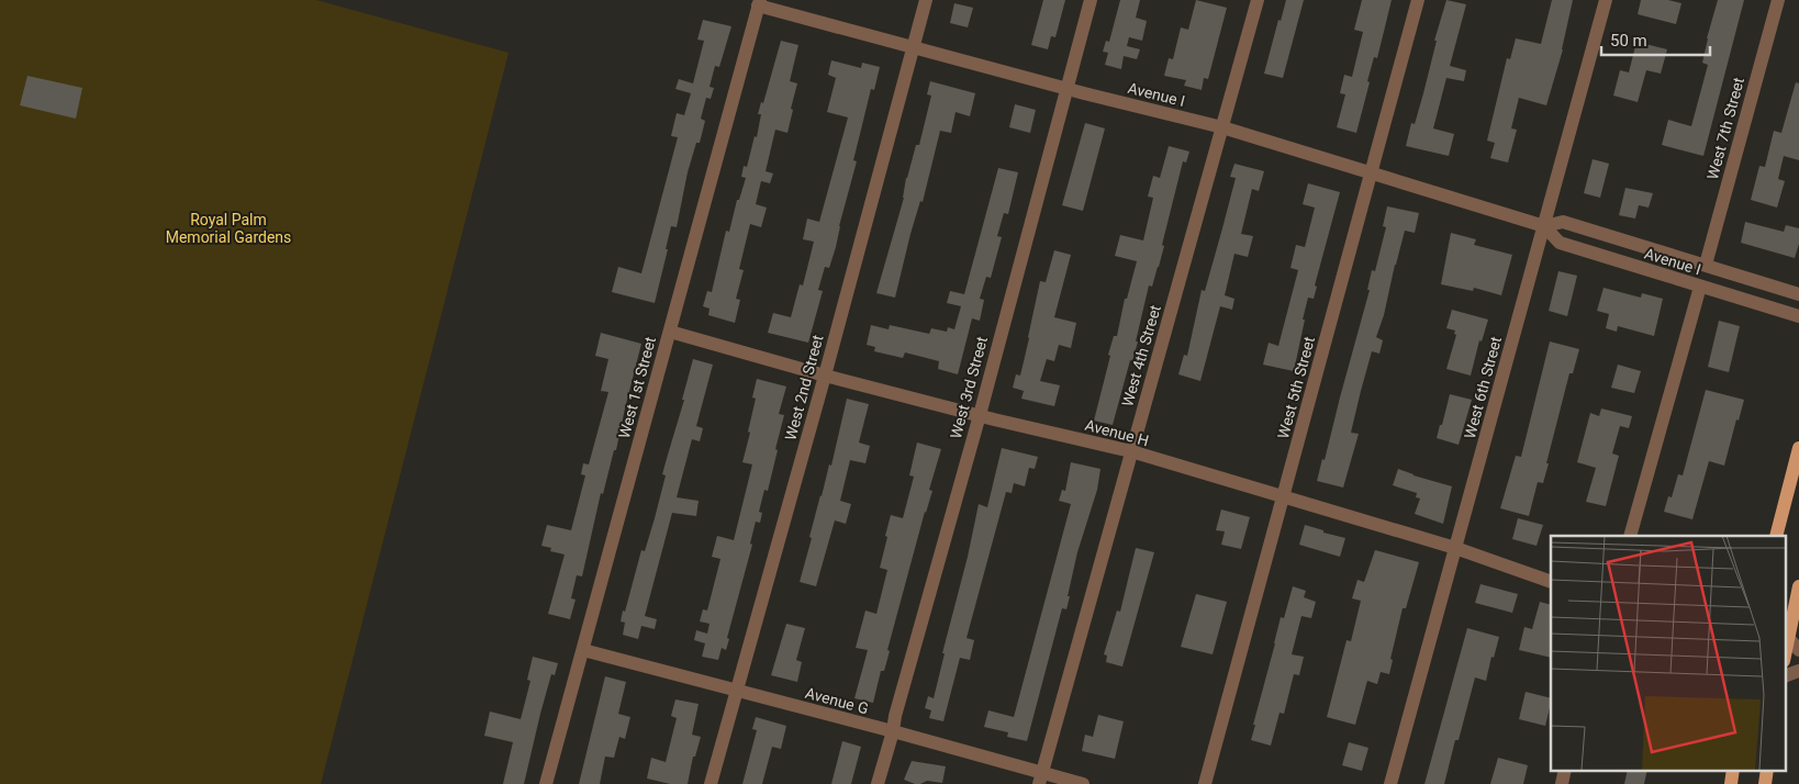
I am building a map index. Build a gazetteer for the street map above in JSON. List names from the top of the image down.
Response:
{
  "streets": {
    "street": [
      "Avenue I",
      "West 7th Street",
      "West 4th Street",
      "West 1st Street",
      "West 2nd Street",
      "West 3rd Street",
      "West 5th Street",
      "West 6th Street",
      "Avenue H",
      "Avenue G"
    ]
  },
  "crossings": [
    ["Avenue I", "West 7th Street"],
    ["Avenue I", "West 4th Street"],
    ["Avenue I", "West 1st Street"],
    ["Avenue I", "West 2nd Street"],
    ["Avenue I", "West 3rd Street"],
    ["Avenue I", "West 5th Street"],
    ["Avenue I", "West 6th Street"],
    ["West 4th Street", "Avenue H"],
    ["West 4th Street", "Avenue G"],
    ["West 1st Street", "Avenue H"],
    ["West 1st Street", "Avenue G"],
    ["West 2nd Street", "Avenue H"],
    ["West 2nd Street", "Avenue G"],
    ["West 3rd Street", "Avenue H"],
    ["West 3rd Street", "Avenue G"],
    ["West 5th Street", "Avenue H"],
    ["West 6th Street", "Avenue H"]
  ],
  "parks": ["Royal Palm Memorial Gardens"],
  "scale_bar": "50 m"
}
